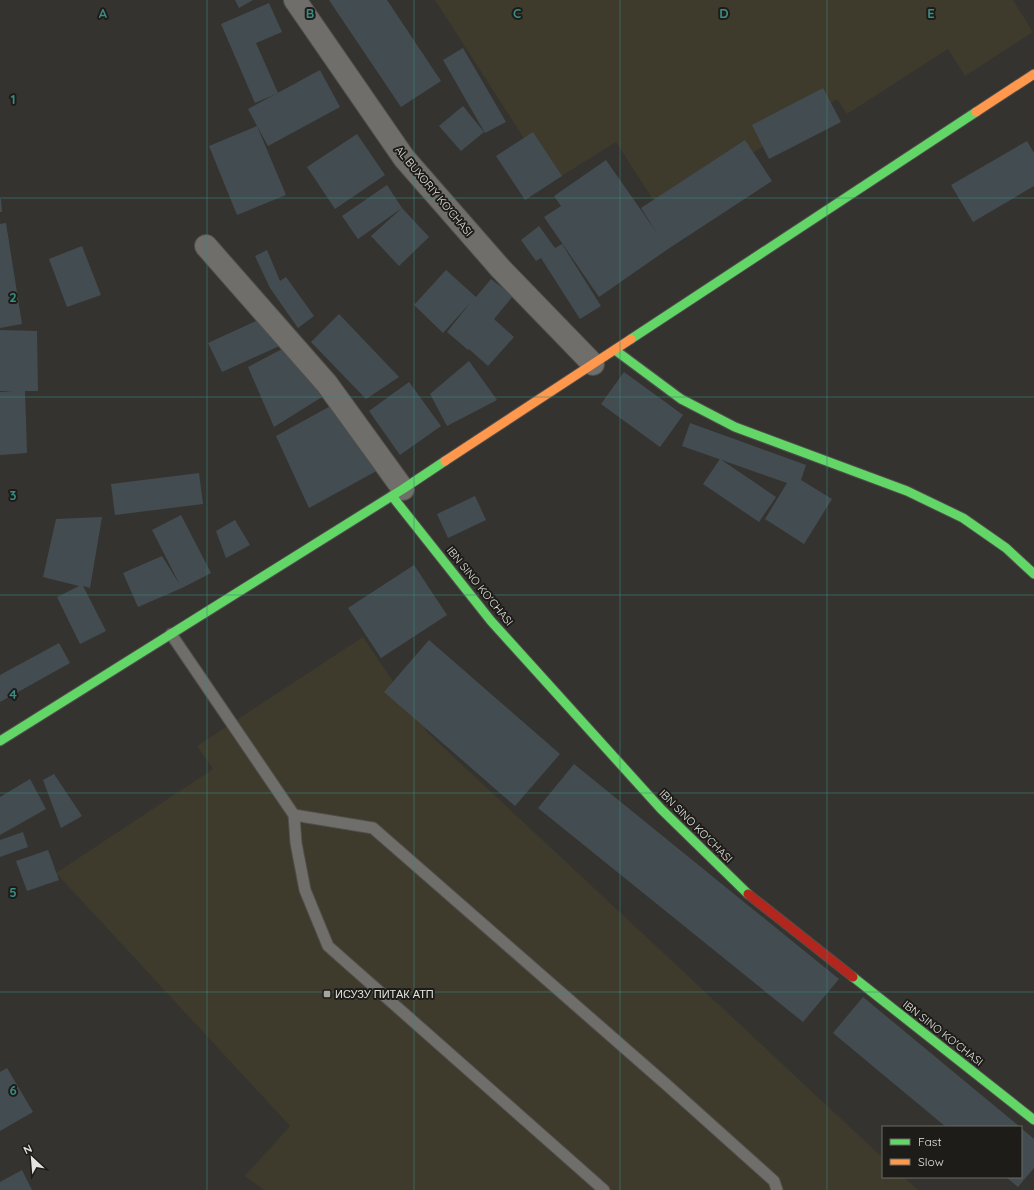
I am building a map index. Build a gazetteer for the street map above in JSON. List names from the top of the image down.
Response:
{
  "streets": {
    "street": ["AL BUXORIY KO'CHASI", "IBN SINO KO'CHASI"]
  },
  "places": {
    "transit": ["ИСУЗУ ПИТАК АТП"]
  },
  "legend": ["Fast", "Slow"],
  "north": "top left",
  "grid": {
    "columns": [
      "A",
      "B",
      "C",
      "D",
      "E"
    ],
    "rows": [
      "1",
      "2",
      "3",
      "4",
      "5",
      "6"
    ]
  }
}
